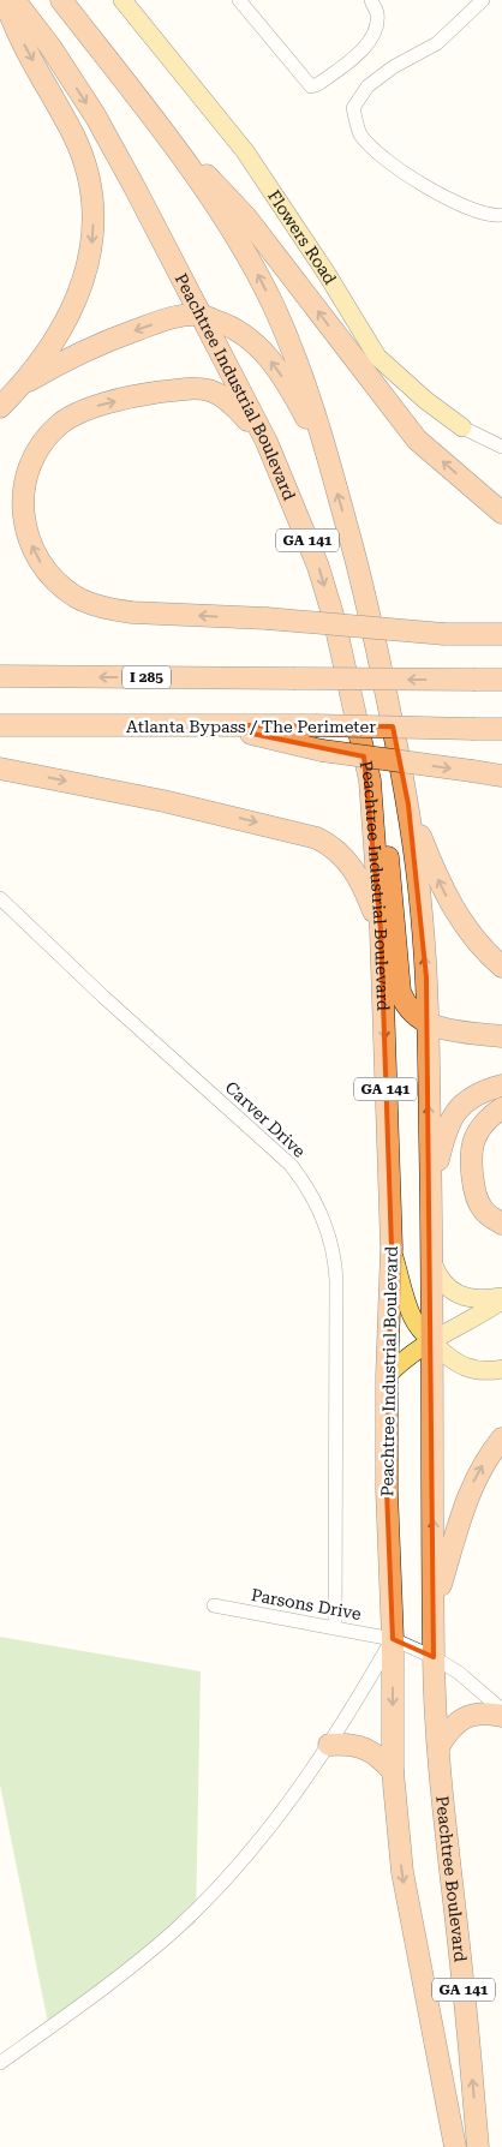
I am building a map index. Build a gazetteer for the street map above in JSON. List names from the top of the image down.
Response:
{
  "streets": {
    "highway": [
      "Peachtree Industrial Boulevard",
      "GA 141",
      "I 285",
      "Atlanta Bypass / The Perimeter",
      "Peachtree Boulevard"
    ],
    "main road": ["Flowers Road"],
    "street": ["Carver Drive", "Parsons Drive"]
  },
  "crossings": [
    ["Peachtree Industrial Boulevard", "GA 141"],
    ["Peachtree Industrial Boulevard", "Parsons Drive"],
    ["Peachtree Industrial Boulevard", "Peachtree Boulevard"],
    ["GA 141", "Parsons Drive"],
    ["Carver Drive", "Parsons Drive"],
    ["Parsons Drive", "Peachtree Boulevard"]
  ]
}
